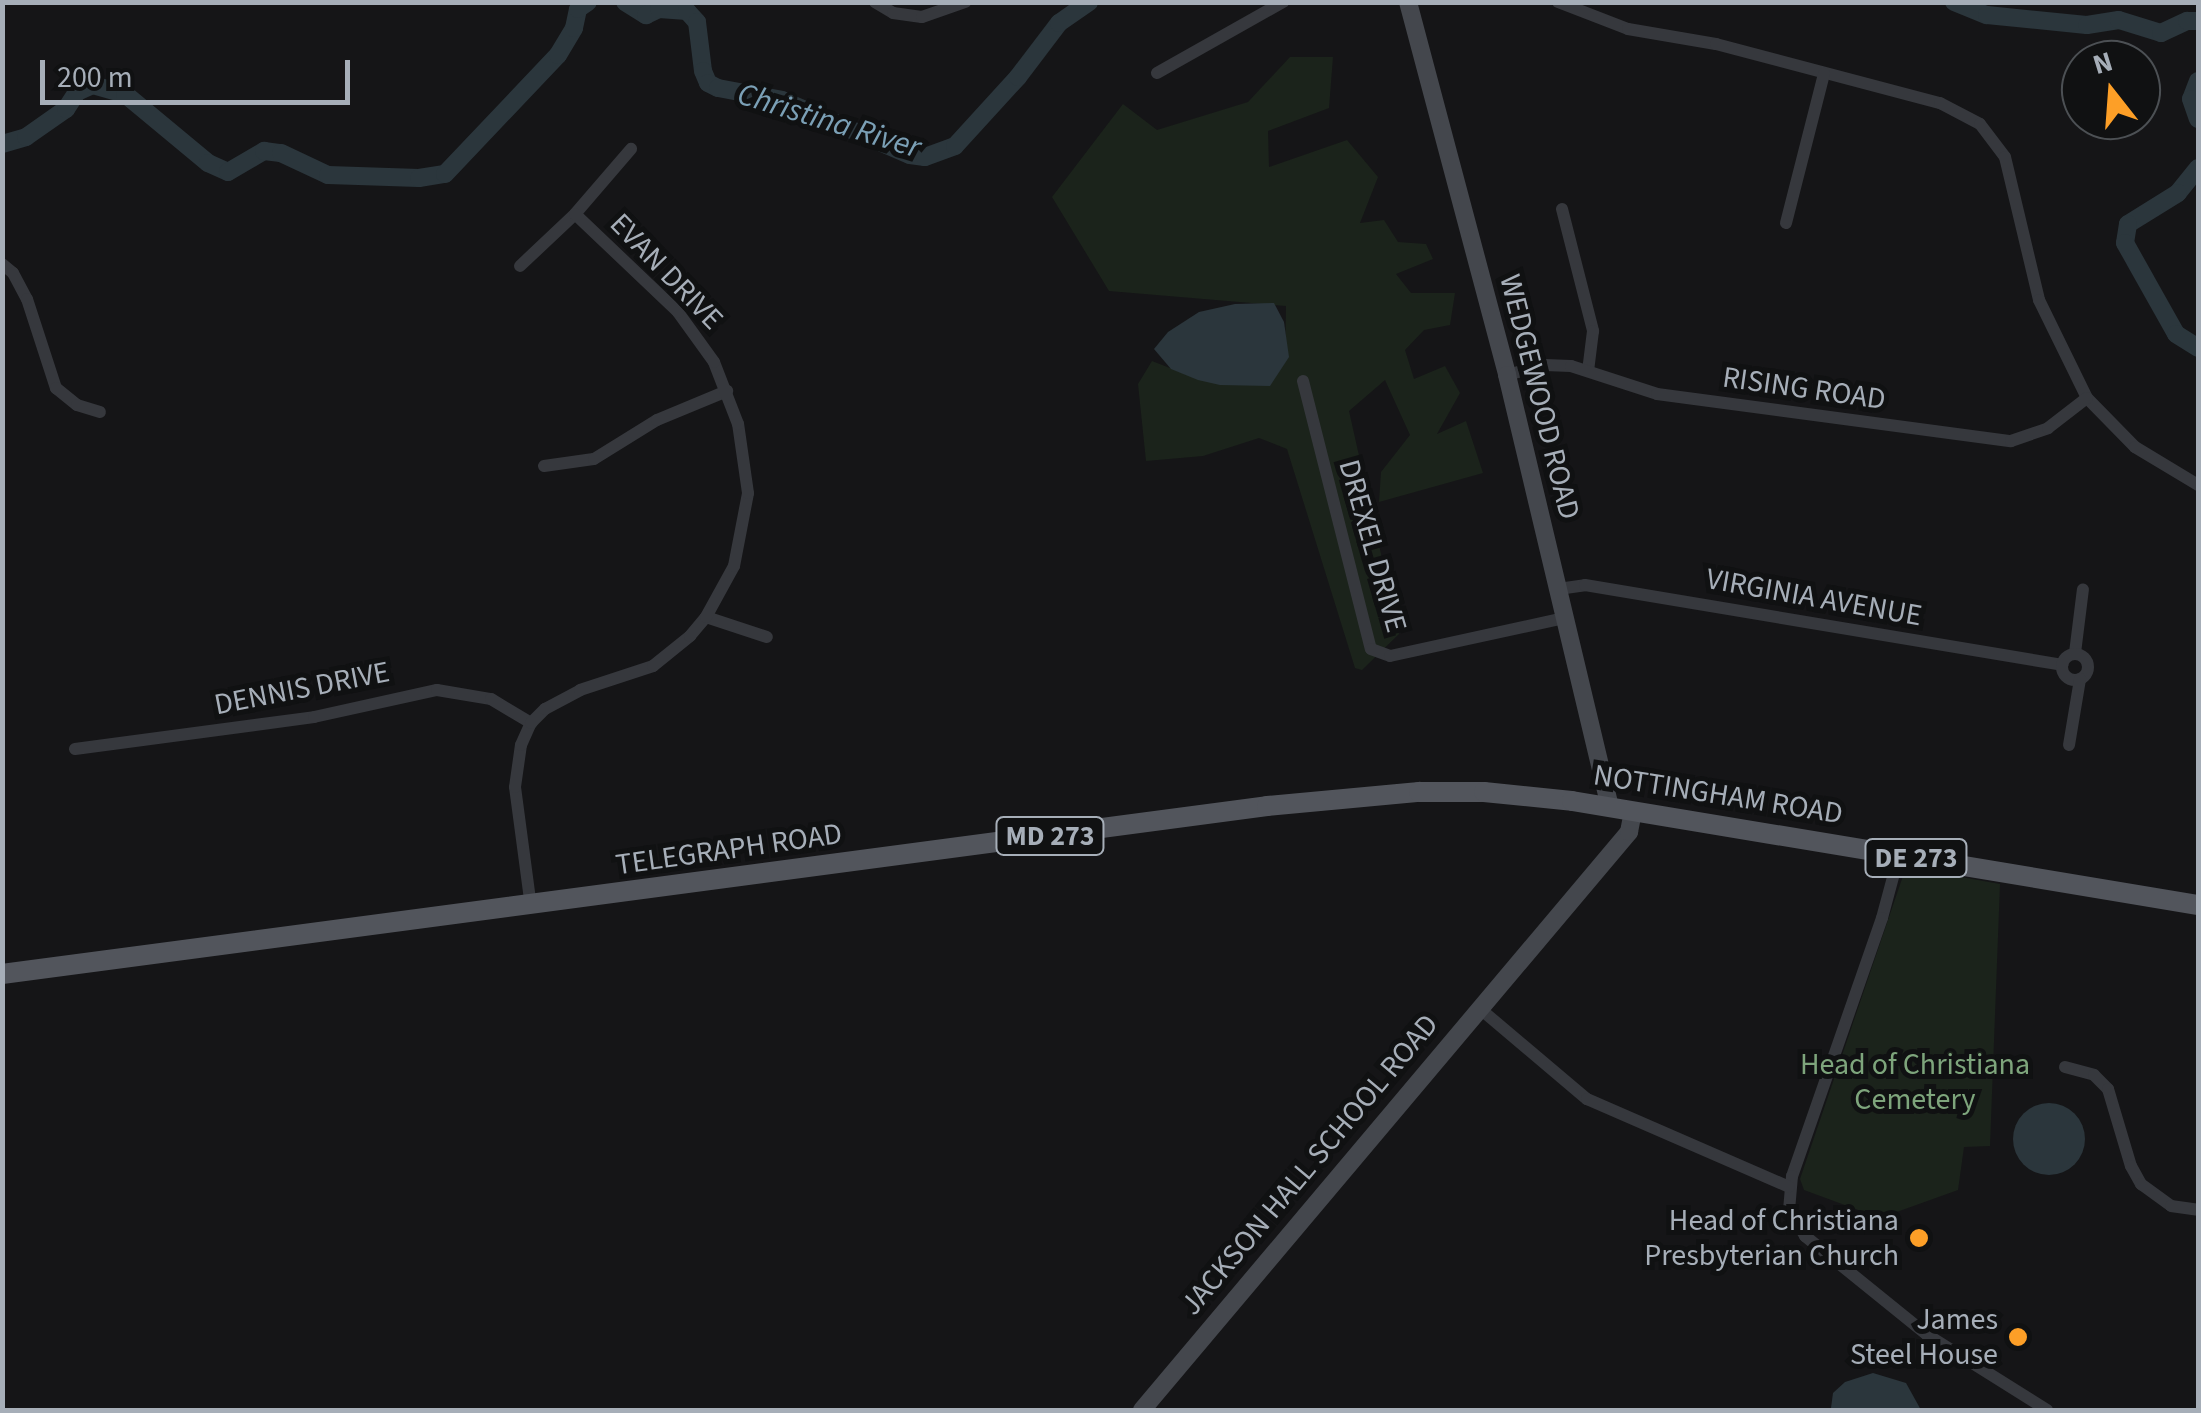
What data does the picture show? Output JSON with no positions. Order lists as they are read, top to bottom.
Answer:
{
  "streets": {
    "main road": [
      "NOTTINGHAM ROAD",
      "MD 273",
      "TELEGRAPH ROAD",
      "DE 273"
    ],
    "street": [
      "EVAN DRIVE",
      "RISING ROAD",
      "WEDGEWOOD ROAD",
      "DREXEL DRIVE",
      "VIRGINIA AVENUE",
      "DENNIS DRIVE",
      "JACKSON HALL SCHOOL ROAD"
    ]
  },
  "crossings": [
    ["EVAN DRIVE", "DENNIS DRIVE"],
    ["RISING ROAD", "WEDGEWOOD ROAD"],
    ["WEDGEWOOD ROAD", "DREXEL DRIVE"],
    ["WEDGEWOOD ROAD", "VIRGINIA AVENUE"],
    ["WEDGEWOOD ROAD", "NOTTINGHAM ROAD"],
    ["NOTTINGHAM ROAD", "TELEGRAPH ROAD"],
    ["NOTTINGHAM ROAD", "JACKSON HALL SCHOOL ROAD"]
  ],
  "water": ["Christina River"],
  "parks": ["Head of Christiana Cemetery"],
  "places": ["Head of Christiana Presbyterian Church", "James Steel House"],
  "scale_bar": "200 m",
  "north": "top"
}
